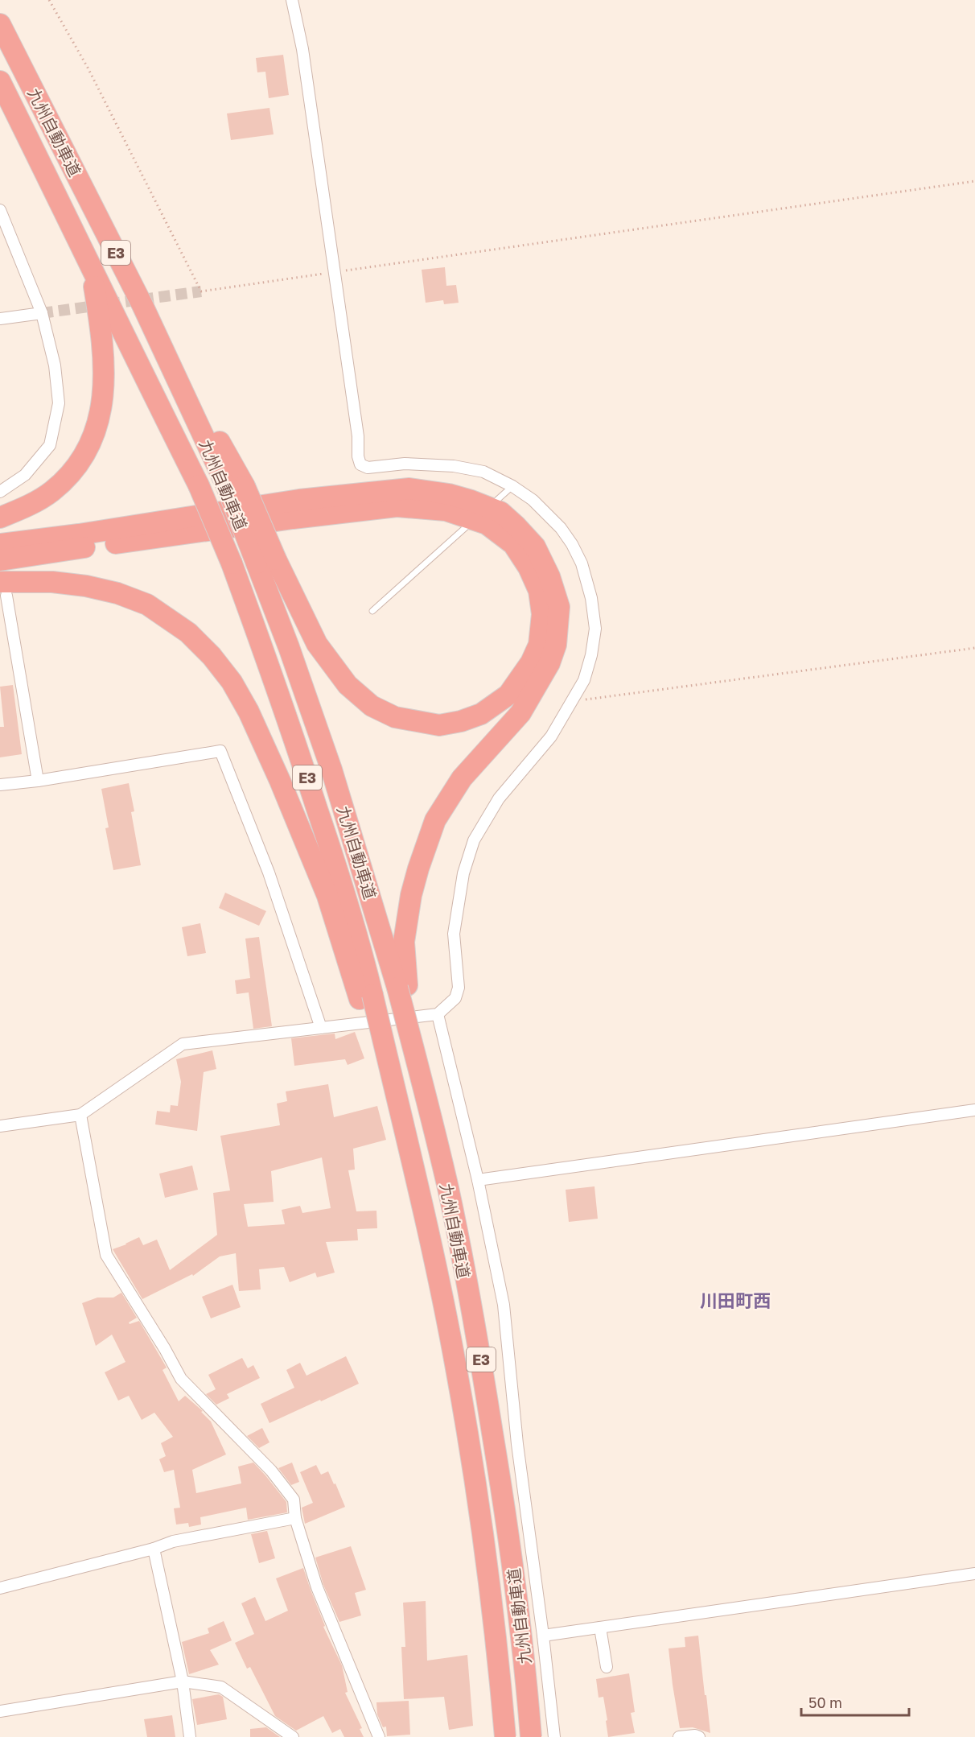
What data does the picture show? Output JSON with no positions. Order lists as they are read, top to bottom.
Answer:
{
  "streets": {
    "highway": ["九州自動車道", "E3"]
  },
  "districts": ["川田町西"],
  "scale_bar": "50 m"
}
